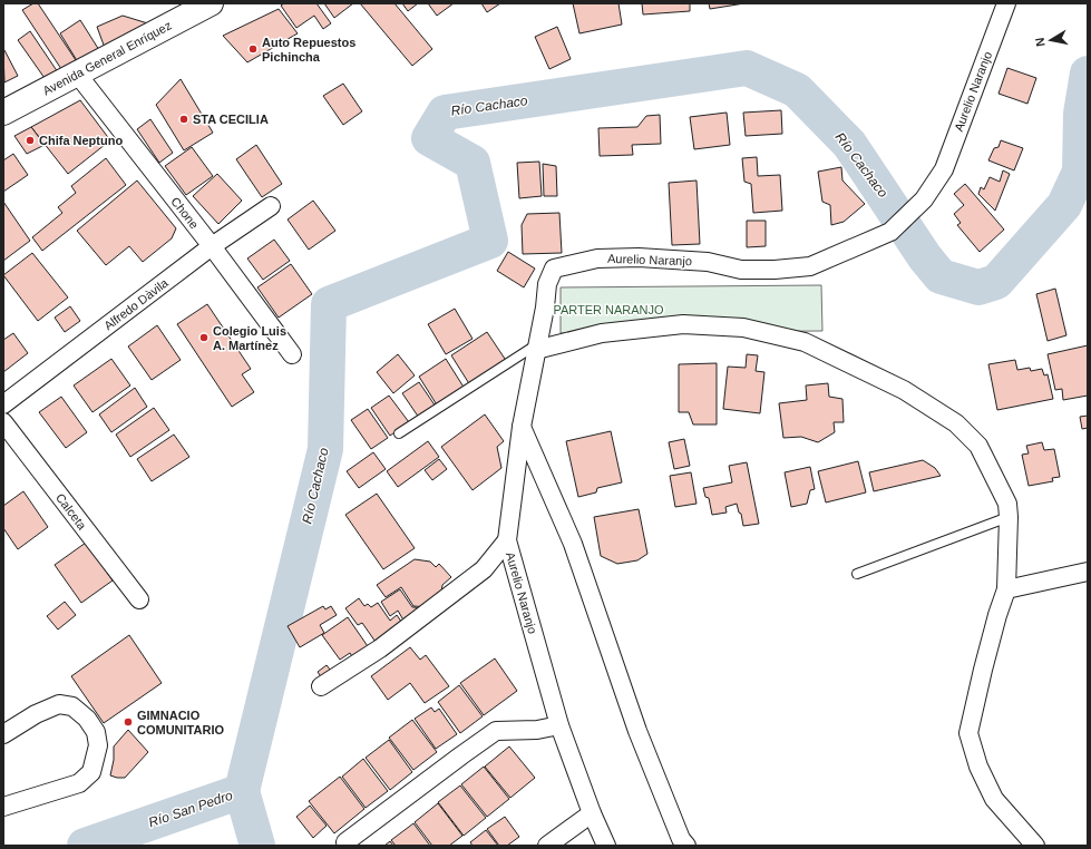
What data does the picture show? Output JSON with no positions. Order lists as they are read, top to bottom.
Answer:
{
  "streets": {
    "main road": ["Avenida General Enríquez"],
    "street": [
      "Aurelio Naranjo",
      "Chone",
      "Alfredo Dàvila",
      "Calceta"
    ]
  },
  "crossings": [
    ["Avenida General Enríquez", "Chone"],
    ["Chone", "Alfredo Dàvila"]
  ],
  "water": ["Río Cachaco", "Río San Pedro"],
  "parks": ["PARTER NARANJO"],
  "places": [
    "Auto Repuestos Pichincha",
    "STA CECILIA",
    "Chifa Neptuno",
    "Colegio Luis A. Martínez",
    "GIMNACIO COMUNITARIO"
  ],
  "north": "left"
}
